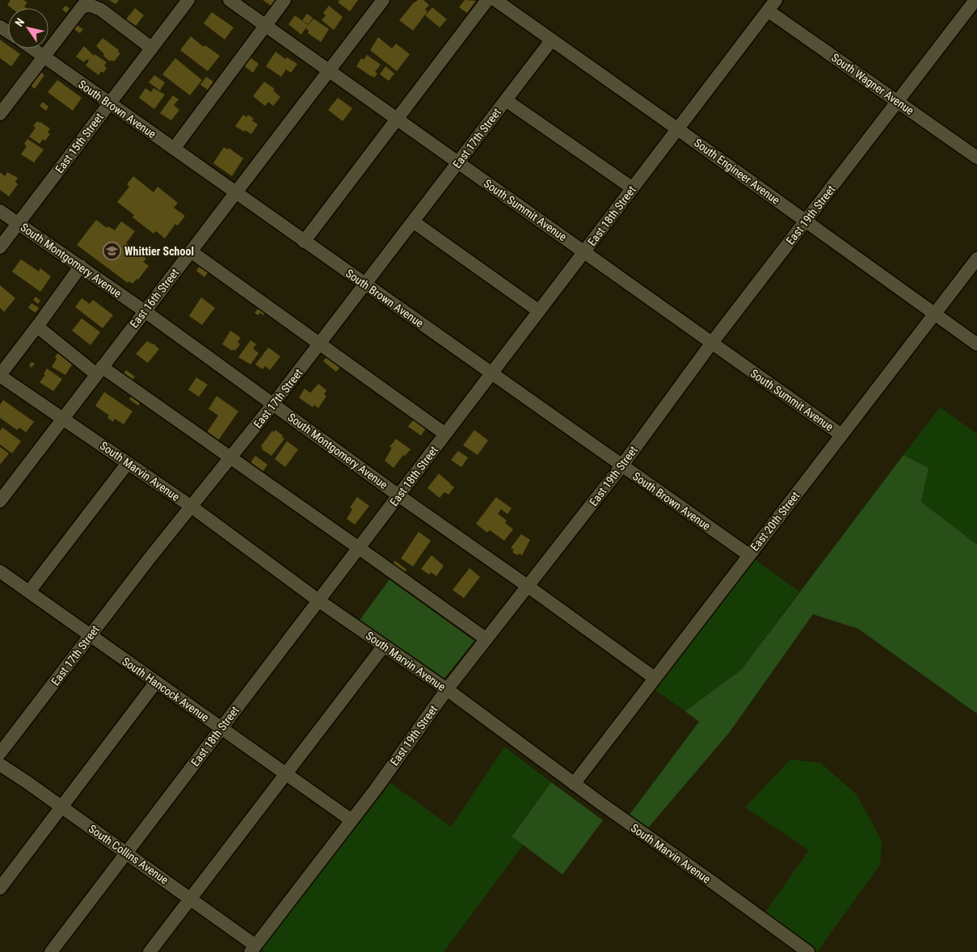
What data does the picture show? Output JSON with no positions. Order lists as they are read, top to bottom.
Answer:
{
  "streets": {
    "street": [
      "South Wagner Avenue",
      "South Brown Avenue",
      "East 17th Street",
      "East 15th Street",
      "South Engineer Avenue",
      "South Summit Avenue",
      "East 19th Street",
      "East 18th Street",
      "South Montgomery Avenue",
      "East 16th Street",
      "South Marvin Avenue",
      "East 20th Street",
      "South Hancock Avenue",
      "South Collins Avenue"
    ]
  },
  "crossings": [
    ["South Wagner Avenue", "East 19th Street"],
    ["South Wagner Avenue", "East 18th Street"],
    ["South Brown Avenue", "East 17th Street"],
    ["South Brown Avenue", "East 15th Street"],
    ["South Brown Avenue", "East 19th Street"],
    ["South Brown Avenue", "East 18th Street"],
    ["South Brown Avenue", "East 16th Street"],
    ["South Brown Avenue", "East 20th Street"],
    ["East 17th Street", "South Engineer Avenue"],
    ["East 17th Street", "South Summit Avenue"],
    ["East 17th Street", "South Montgomery Avenue"],
    ["East 17th Street", "South Marvin Avenue"],
    ["East 17th Street", "South Hancock Avenue"],
    ["East 15th Street", "South Montgomery Avenue"],
    ["South Engineer Avenue", "East 19th Street"],
    ["South Engineer Avenue", "East 18th Street"],
    ["South Engineer Avenue", "East 20th Street"],
    ["South Summit Avenue", "East 19th Street"],
    ["South Summit Avenue", "East 18th Street"],
    ["South Summit Avenue", "East 16th Street"],
    ["South Summit Avenue", "East 20th Street"],
    ["East 19th Street", "South Montgomery Avenue"],
    ["East 19th Street", "South Marvin Avenue"],
    ["East 19th Street", "South Hancock Avenue"],
    ["East 19th Street", "South Collins Avenue"],
    ["East 18th Street", "South Montgomery Avenue"],
    ["East 18th Street", "South Marvin Avenue"],
    ["East 18th Street", "South Hancock Avenue"],
    ["East 18th Street", "South Collins Avenue"],
    ["South Montgomery Avenue", "East 16th Street"],
    ["South Montgomery Avenue", "East 20th Street"],
    ["East 16th Street", "South Marvin Avenue"],
    ["South Marvin Avenue", "East 20th Street"]
  ],
  "places": {
    "school or university": ["Whittier School"]
  },
  "north": "top left"
}
